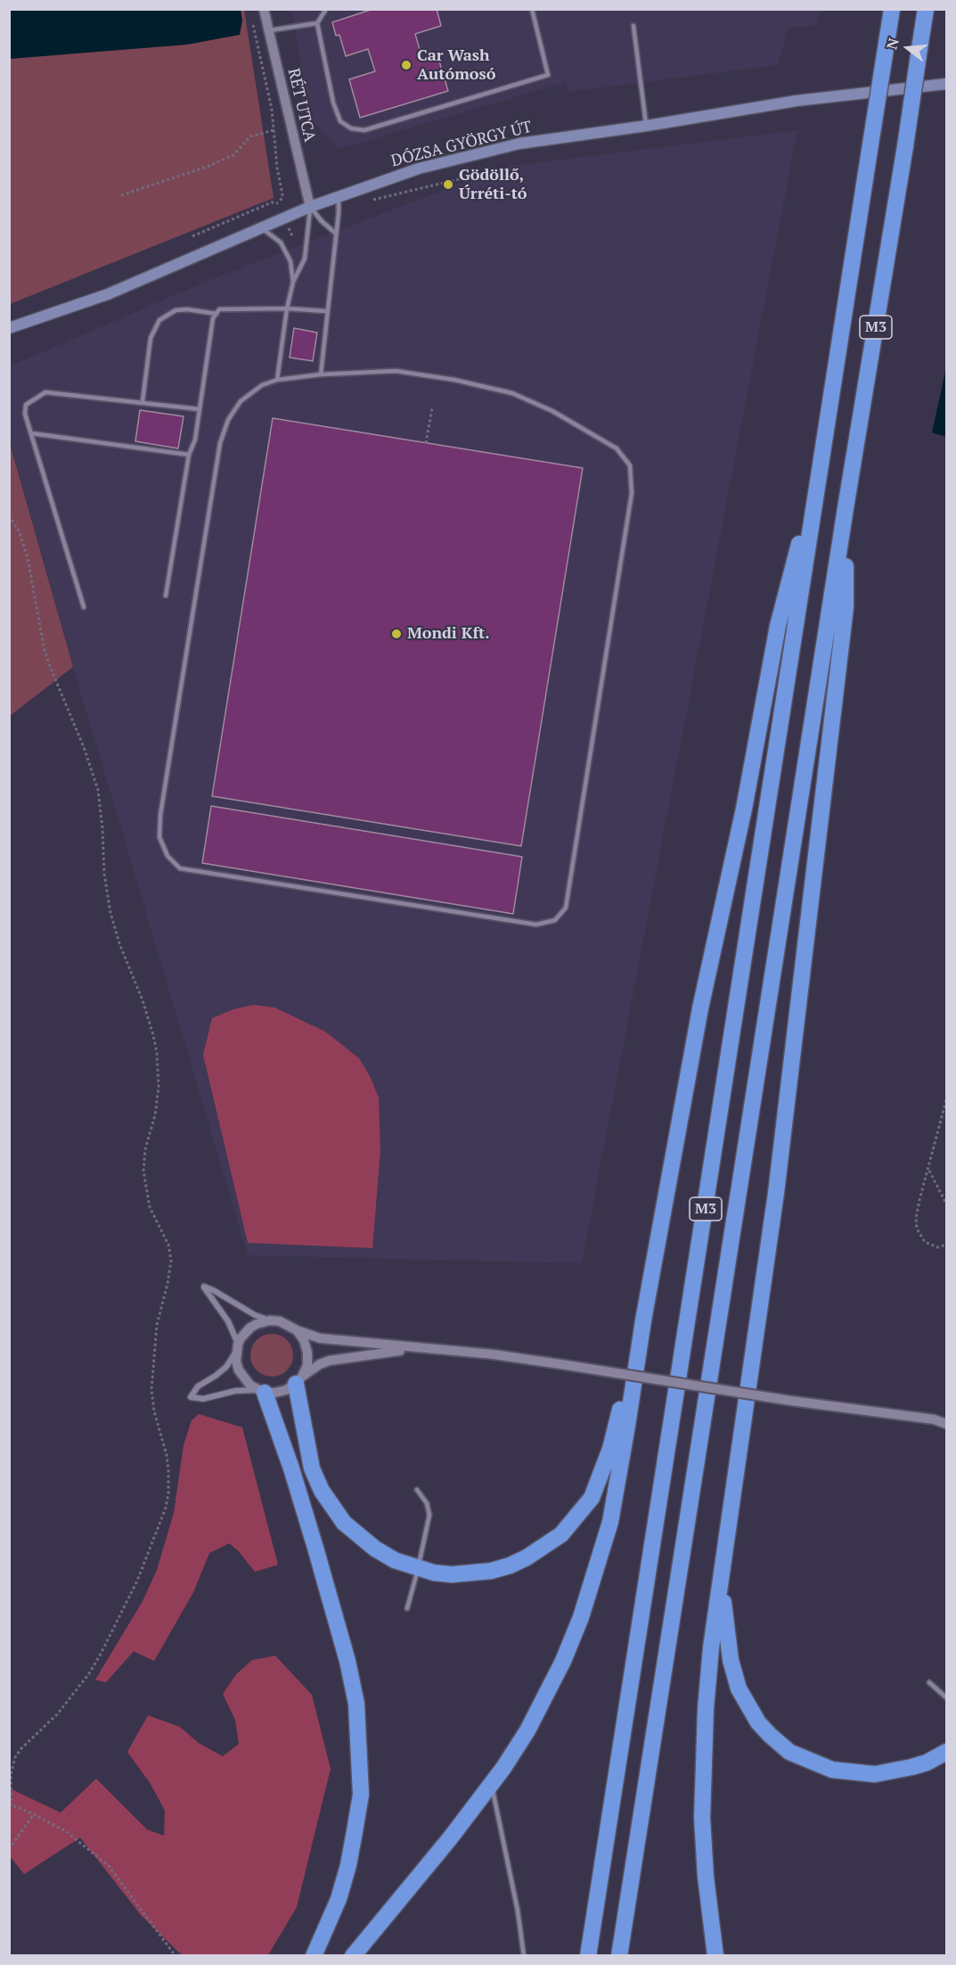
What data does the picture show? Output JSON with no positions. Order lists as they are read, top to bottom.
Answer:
{
  "streets": {
    "highway": ["M3"],
    "main road": ["DÓZSA GYÖRGY ÚT"],
    "street": ["RÉT UTCA"]
  },
  "crossings": [
    ["RÉT UTCA", "DÓZSA GYÖRGY ÚT"]
  ],
  "places": ["Car Wash Autómosó", "Gödöllő, Úrréti-tó", "Mondi Kft."],
  "north": "left"
}
